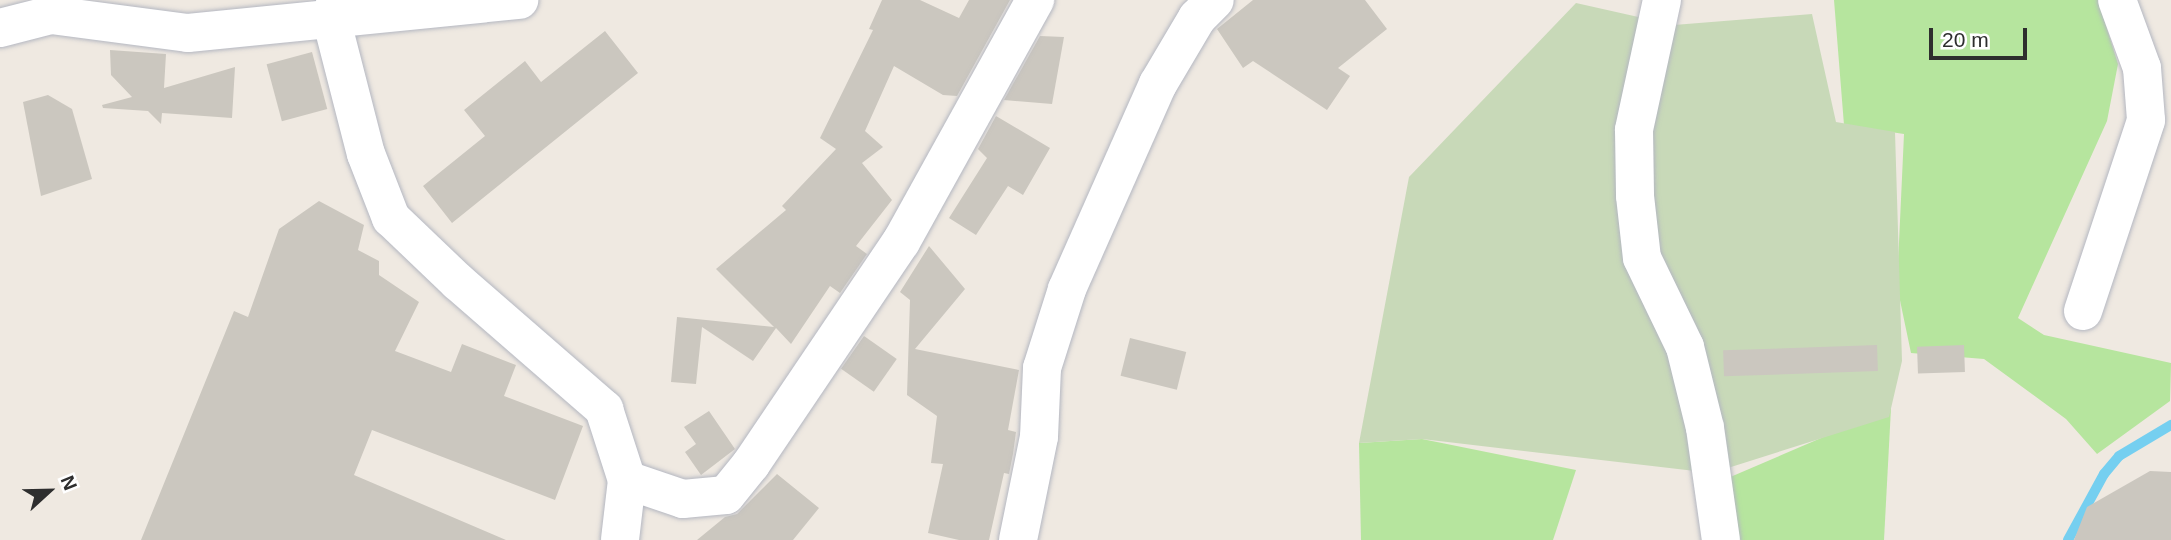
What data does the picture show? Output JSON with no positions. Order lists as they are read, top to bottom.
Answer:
{
  "scale_bar": "20 m",
  "north": "right"
}
